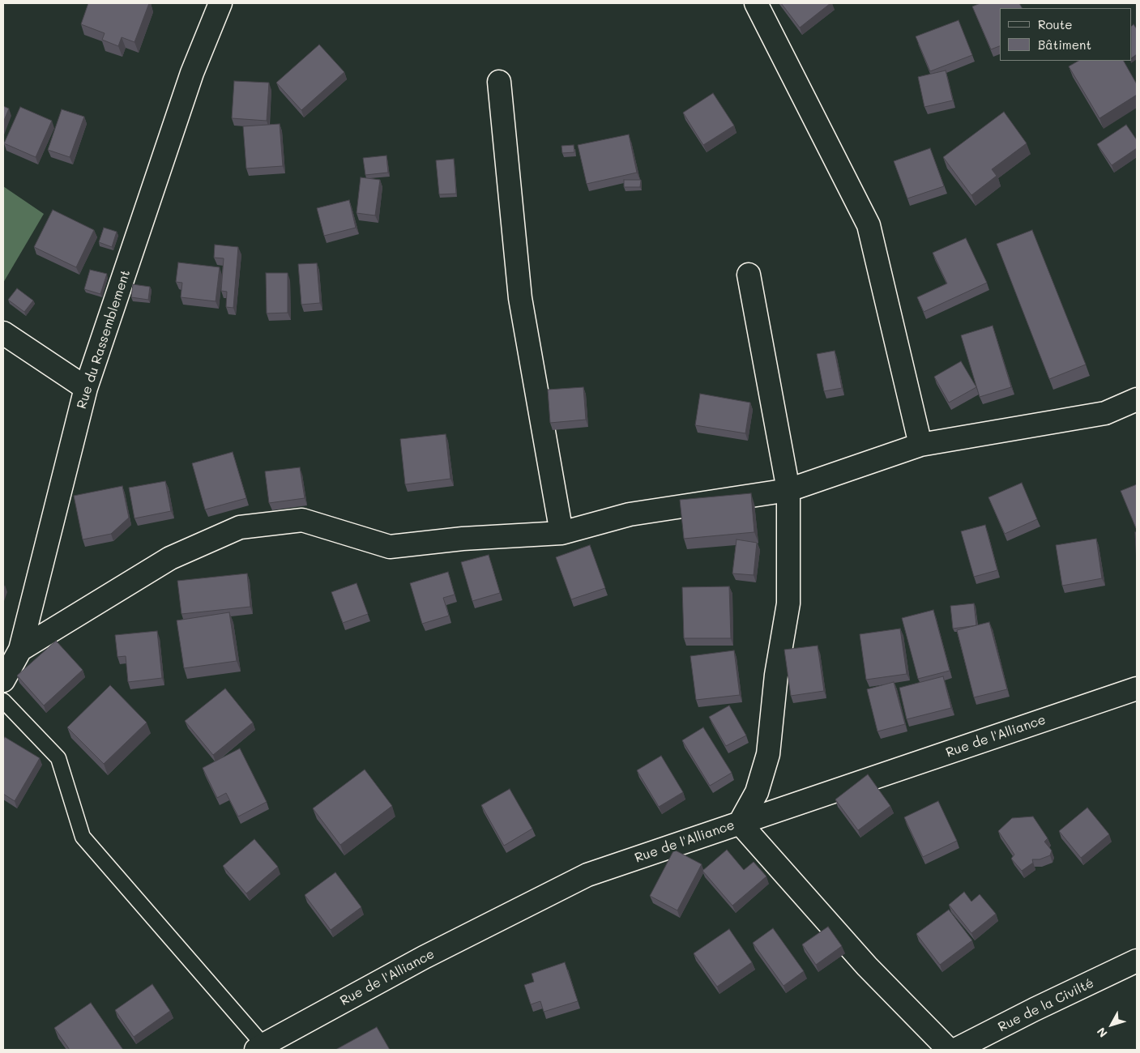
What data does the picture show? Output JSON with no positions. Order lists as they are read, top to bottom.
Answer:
{
  "streets": {
    "street": ["Rue du Rassemblement", "Rue de l'Alliance", "Rue de la Civilté"]
  },
  "legend": ["Route", "Bâtiment"],
  "north": "bottom left"
}
